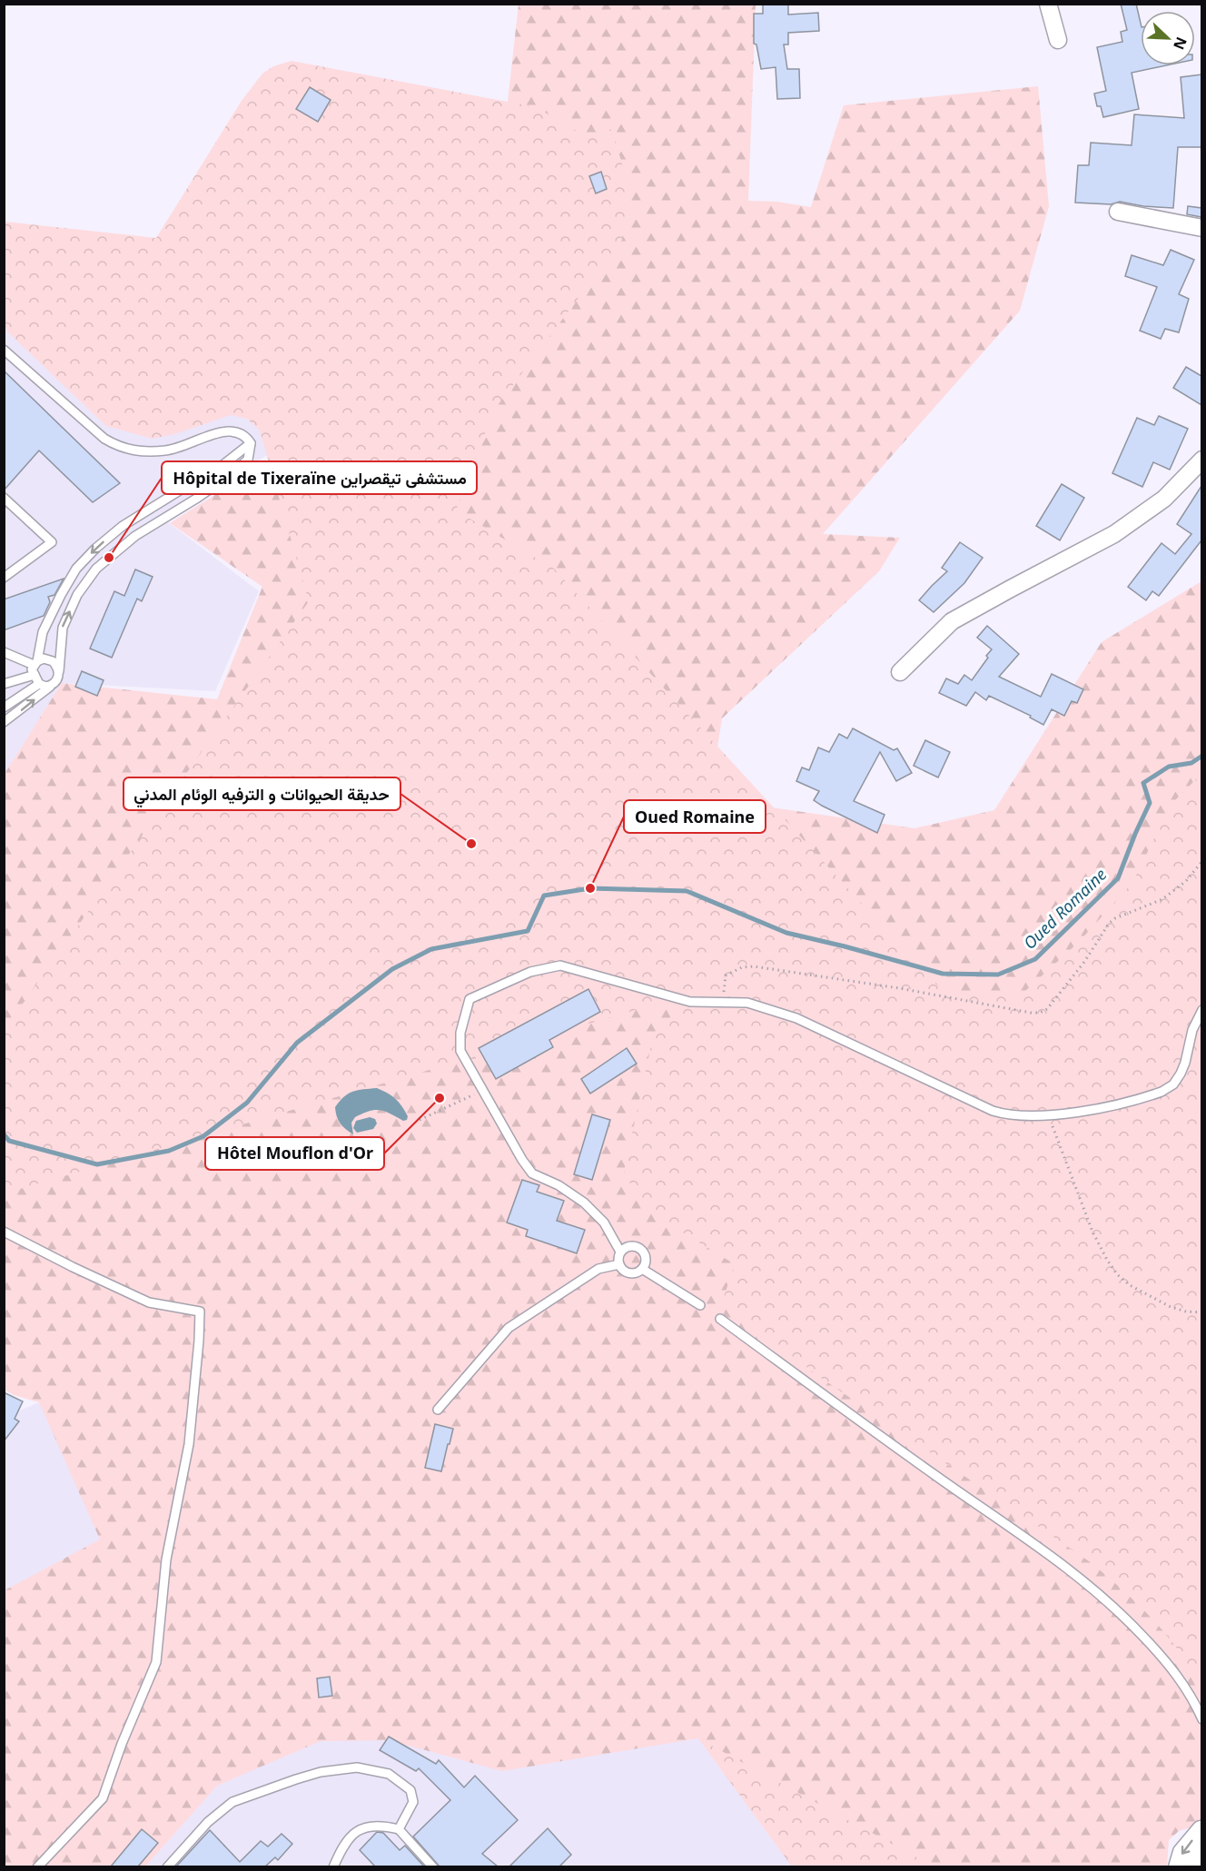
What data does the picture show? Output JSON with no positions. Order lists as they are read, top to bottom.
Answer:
{
  "water": ["Oued Romaine"],
  "places": [
    "Hôpital de Tixeraïne مستشفى تيقصراين",
    "حديقة الحيوانات و الترفيه الوئام المدني",
    "Oued Romaine",
    "Hôtel Mouflon d'Or"
  ],
  "north": "bottom right"
}
